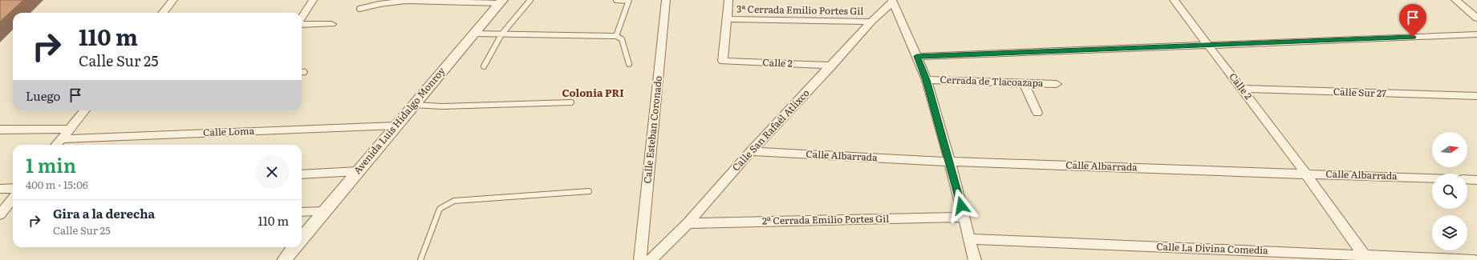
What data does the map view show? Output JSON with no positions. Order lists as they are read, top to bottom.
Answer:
{
  "streets": {
    "street": [
      "3ª Cerrada Emilio Portes Gil",
      "Calle 2",
      "Cerrada de Tlacoazapa",
      "Calle Sur 27",
      "Avenida Luis Hidalgo Monroy",
      "Calle Esteban Coronado",
      "Calle San Rafaél Atlixco",
      "Calle Loma",
      "Calle Albarrada",
      "2ª Cerrada Emilio Portes Gil",
      "Calle La Divina Comedia"
    ]
  },
  "crossings": [
    ["3ª Cerrada Emilio Portes Gil", "Calle 2"],
    ["3ª Cerrada Emilio Portes Gil", "Calle San Rafaél Atlixco"],
    ["Calle 2", "Calle Sur 27"],
    ["Calle 2", "Calle San Rafaél Atlixco"],
    ["Calle 2", "Calle Albarrada"],
    ["Calle 2", "Calle La Divina Comedia"],
    ["Avenida Luis Hidalgo Monroy", "Calle Loma"],
    ["Calle San Rafaél Atlixco", "Calle Albarrada"],
    ["Calle San Rafaél Atlixco", "2ª Cerrada Emilio Portes Gil"]
  ],
  "districts": ["Colonia PRI"],
  "north": "right",
  "page": {
    "turn": ["110 m", "Calle Sur 25"],
    "then": "Luego",
    "heading": ["1 min", "400 m · 15:06"],
    "list": [
      {
        "name": "Gira a la derecha",
        "note": "Calle Sur 25",
        "value": "110 m"
      }
    ]
  }
}
